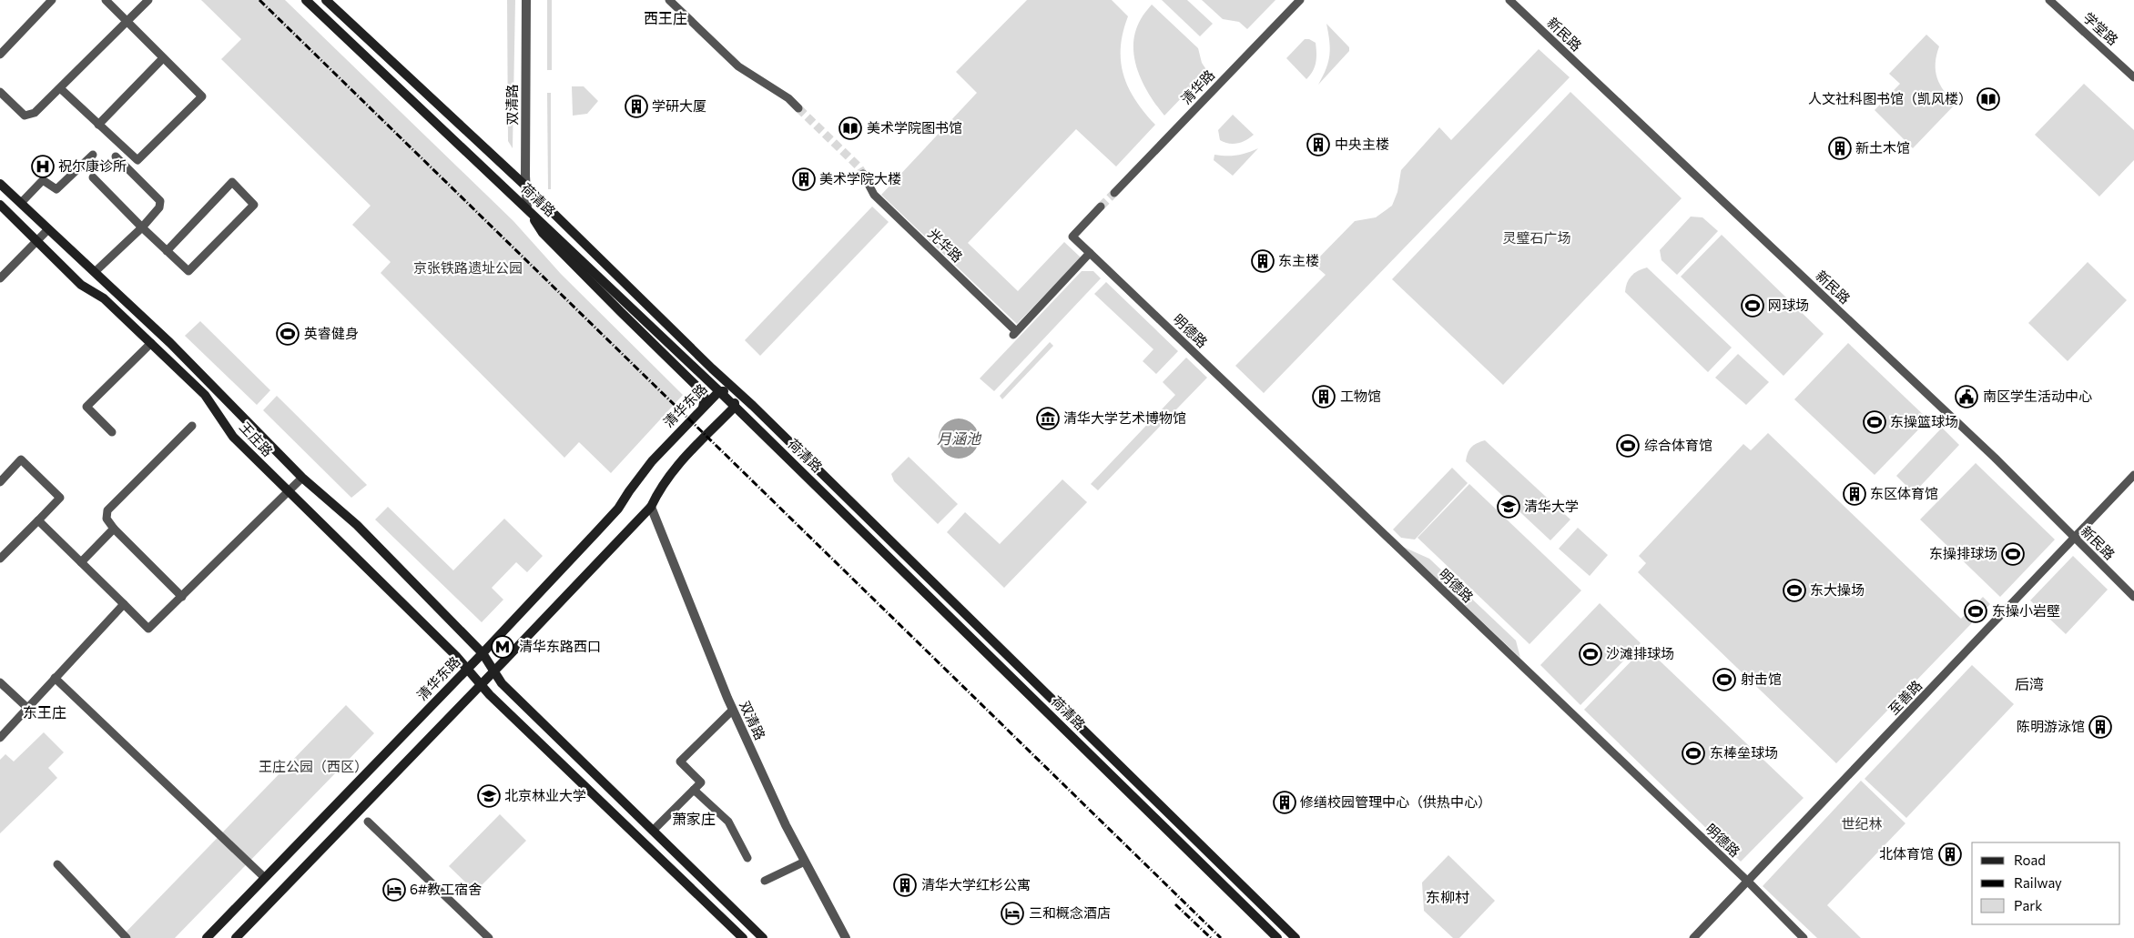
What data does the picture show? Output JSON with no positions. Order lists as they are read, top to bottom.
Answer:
{
  "streets": {
    "main road": ["荷清路", "清华东路", "王庄路"],
    "street": [
      "学堂路",
      "新民路",
      "清华路",
      "双清路",
      "光华路",
      "明德路",
      "至善路"
    ]
  },
  "crossings": [
    ["新民路", "至善路"],
    ["双清路", "荷清路"],
    ["荷清路", "清华东路"],
    ["光华路", "明德路"],
    ["明德路", "至善路"],
    ["清华东路", "王庄路"]
  ],
  "districts": [
    "西王庄",
    "后湾",
    "东王庄",
    "萧家庄",
    "东柳村"
  ],
  "water": ["月涵池"],
  "parks": [
    "灵璧石广场",
    "京张铁路遗址公园",
    "王庄公园（西区）",
    "世纪林"
  ],
  "places": {
    "library": ["人文社科图书馆（凯风楼）", "美术学院图书馆"],
    "building": [
      "学研大厦",
      "中央主楼",
      "新土木馆",
      "美术学院大楼",
      "东主楼",
      "工物馆",
      "东区体育馆",
      "陈明游泳馆",
      "修缮校园管理中心（供热中心）",
      "北体育馆",
      "清华大学红杉公寓"
    ],
    "hospital": ["祝尔康诊所"],
    "sports": [
      "网球场",
      "英睿健身",
      "东操篮球场",
      "综合体育馆",
      "东操排球场",
      "东大操场",
      "东操小岩壁",
      "沙滩排球场",
      "射击馆",
      "东棒垒球场"
    ],
    "public building": ["南区学生活动中心"],
    "museum": ["清华大学艺术博物馆"],
    "school or university": ["清华大学", "北京林业大学"],
    "metro station": ["清华东路西口"],
    "hotel": ["6#教工宿舍", "三和概念酒店"]
  },
  "legend": ["Road", "Railway", "Park"]
}
